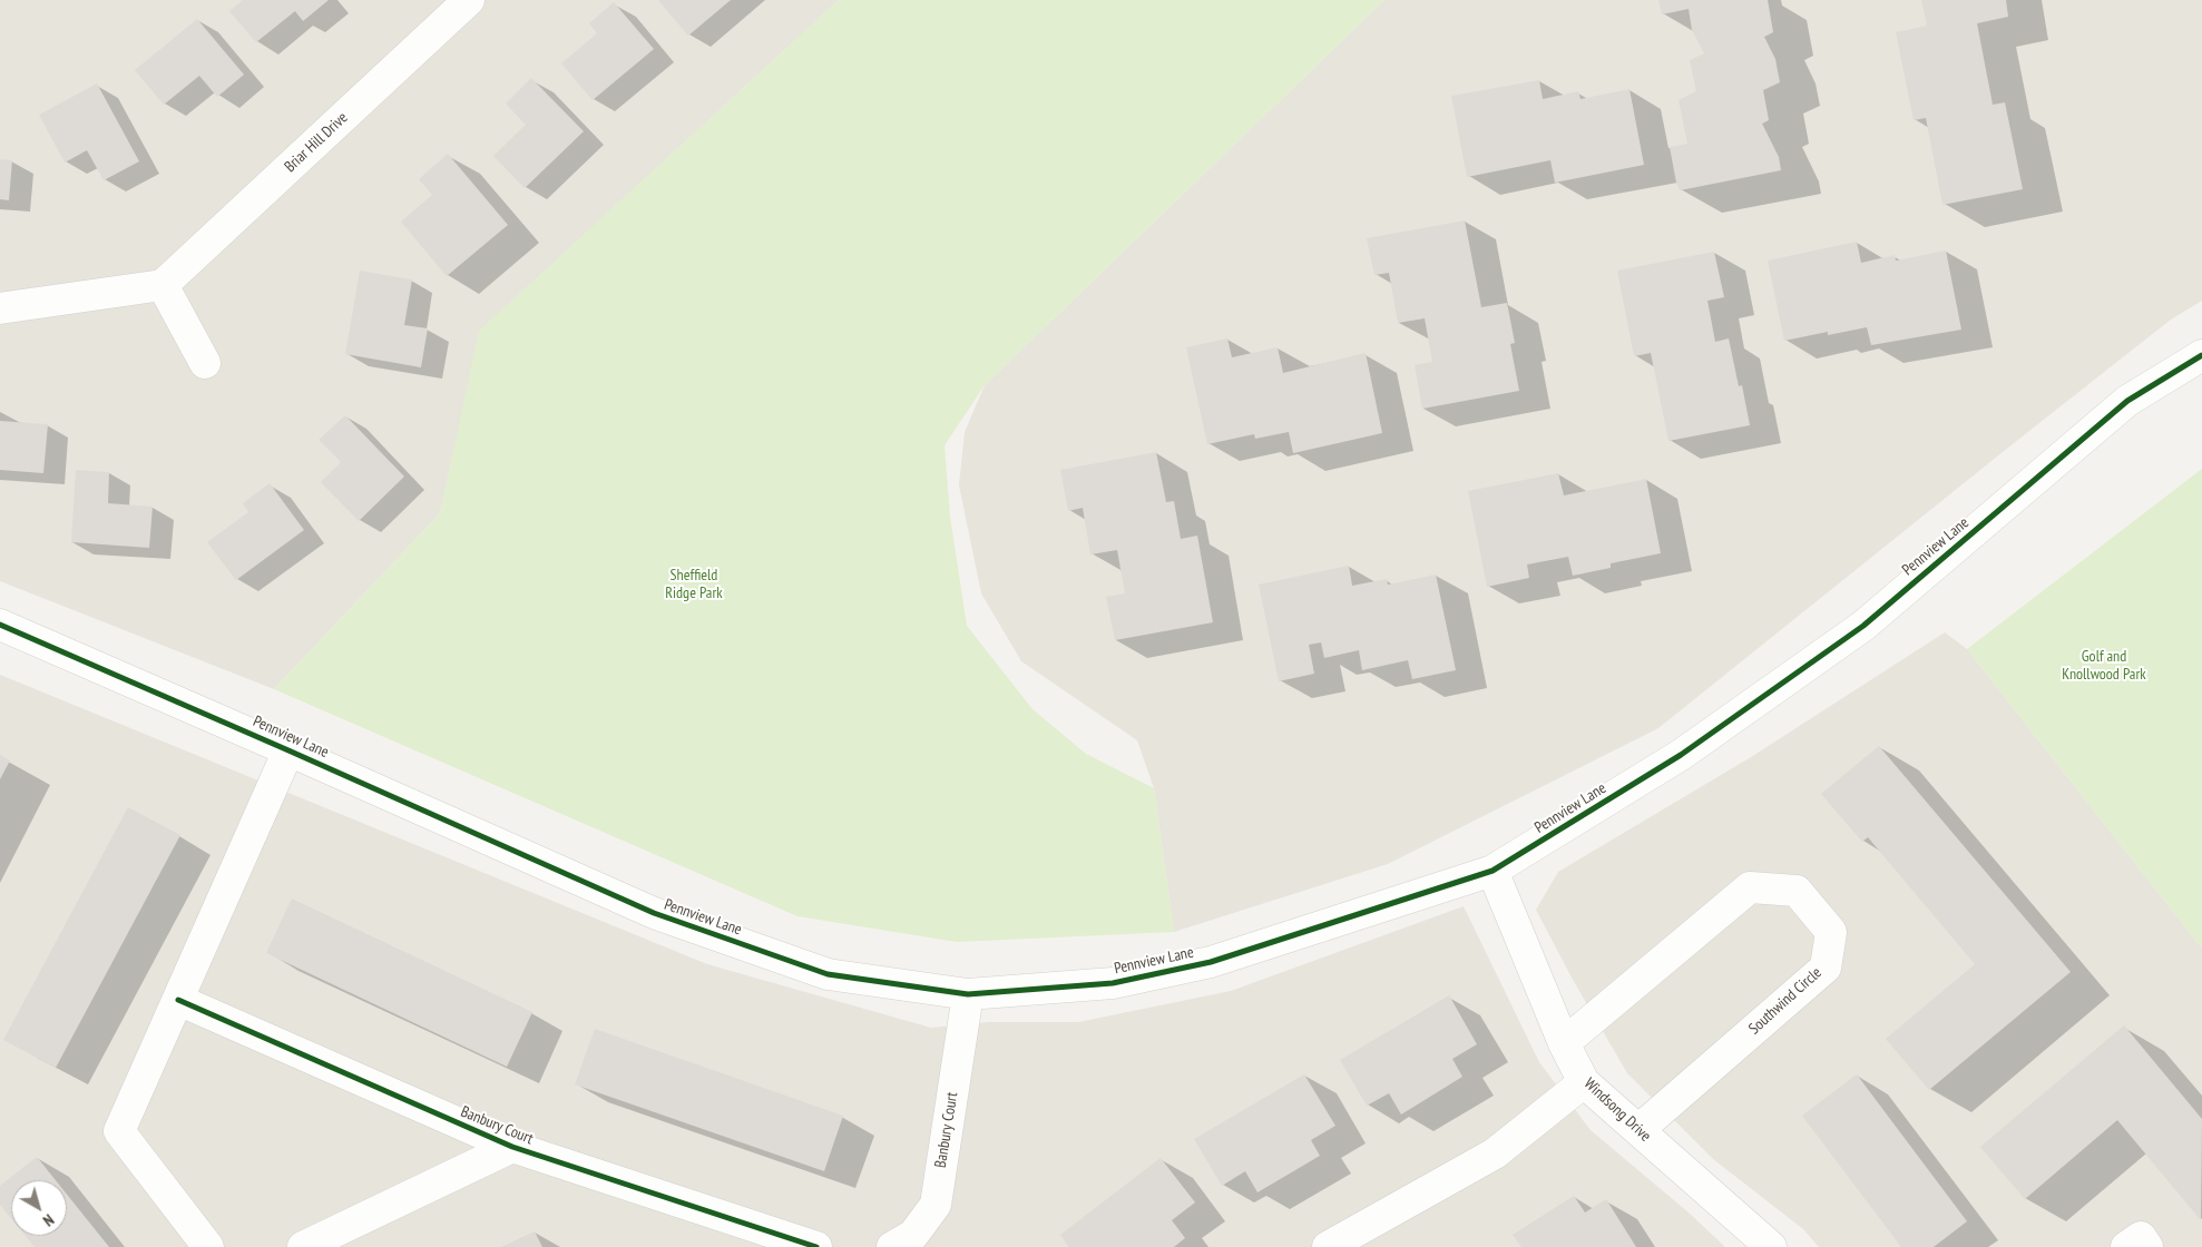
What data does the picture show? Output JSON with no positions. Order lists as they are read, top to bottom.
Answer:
{
  "streets": {
    "street": [
      "Briar Hill Drive",
      "Pennview Lane",
      "Southwind Circle",
      "Windsong Drive",
      "Banbury Court"
    ]
  },
  "crossings": [
    ["Pennview Lane", "Windsong Drive"],
    ["Pennview Lane", "Banbury Court"],
    ["Southwind Circle", "Windsong Drive"]
  ],
  "parks": ["Sheffield Ridge Park", "Golf and Knollwood Park"],
  "north": "bottom right"
}
